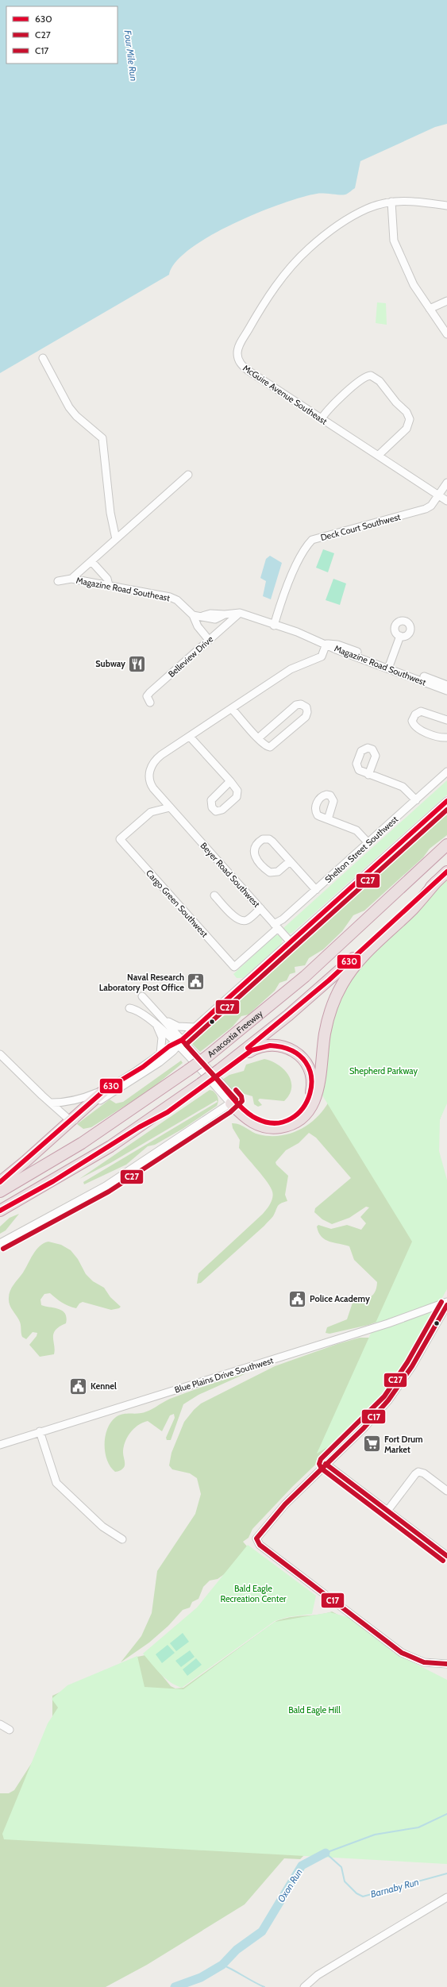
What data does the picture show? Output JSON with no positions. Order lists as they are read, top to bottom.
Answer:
{
  "streets": {
    "highway": ["Anacostia Freeway"],
    "street": [
      "McGuire Avenue Southeast",
      "Deck Court Southwest",
      "Magazine Road Southeast",
      "Belleview Drive",
      "Magazine Road Southwest",
      "Shelton Street Southwest",
      "Beyer Road Southwest",
      "Cargo Green Southwest",
      "Blue Plains Drive Southwest"
    ]
  },
  "crossings": [
    ["McGuire Avenue Southeast", "Deck Court Southwest"],
    ["Magazine Road Southeast", "Belleview Drive"],
    ["Magazine Road Southwest", "Beyer Road Southwest"],
    ["Shelton Street Southwest", "Beyer Road Southwest"],
    ["Shelton Street Southwest", "Cargo Green Southwest"],
    ["Beyer Road Southwest", "Cargo Green Southwest"]
  ],
  "water": ["Four Mile Run", "Oxon Run", "Barnaby Run"],
  "parks": ["Shepherd Parkway", "Bald Eagle Recreation Center", "Bald Eagle Hill"],
  "places": {
    "restaurant": ["Subway"],
    "public building": ["Naval Research Laboratory Post Office", "Police Academy", "Kennel"],
    "supermarket": ["Fort Drum Market"]
  },
  "lines": ["transit line 630", "transit line C27", "transit line C17"],
  "legend": ["630", "C27", "C17"]
}
